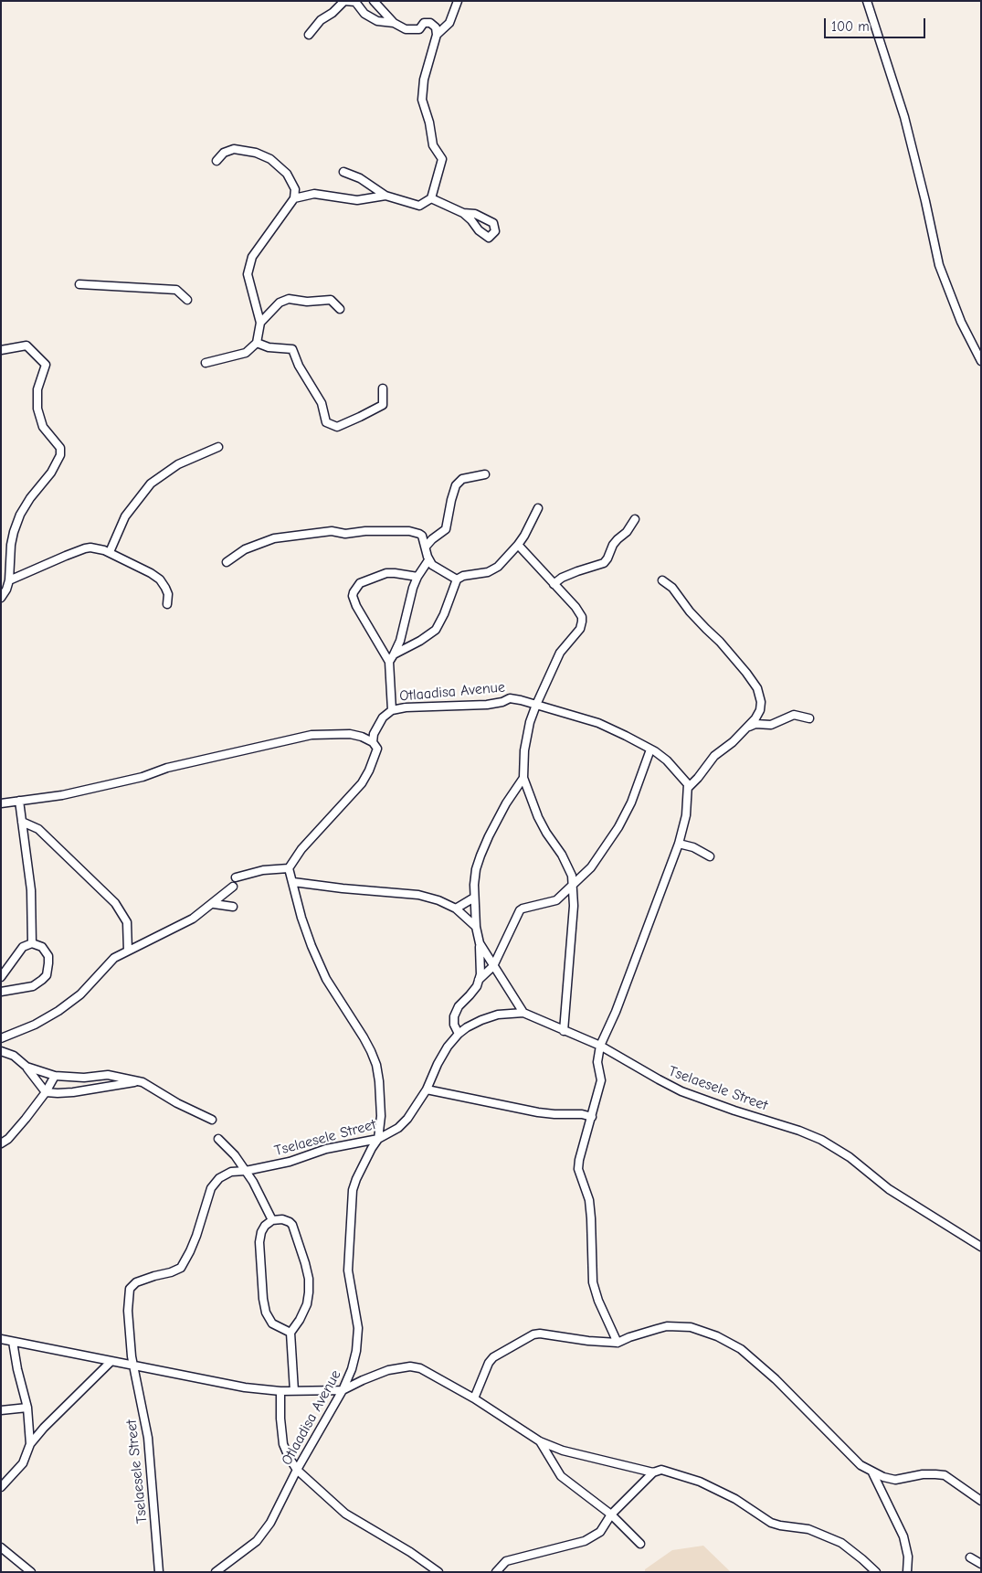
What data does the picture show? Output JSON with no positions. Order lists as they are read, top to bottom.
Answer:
{
  "streets": {
    "street": ["Otlaadisa Avenue", "Tselaesele Street"]
  },
  "crossings": [
    ["Otlaadisa Avenue", "Tselaesele Street"]
  ],
  "scale_bar": "100 m"
}
